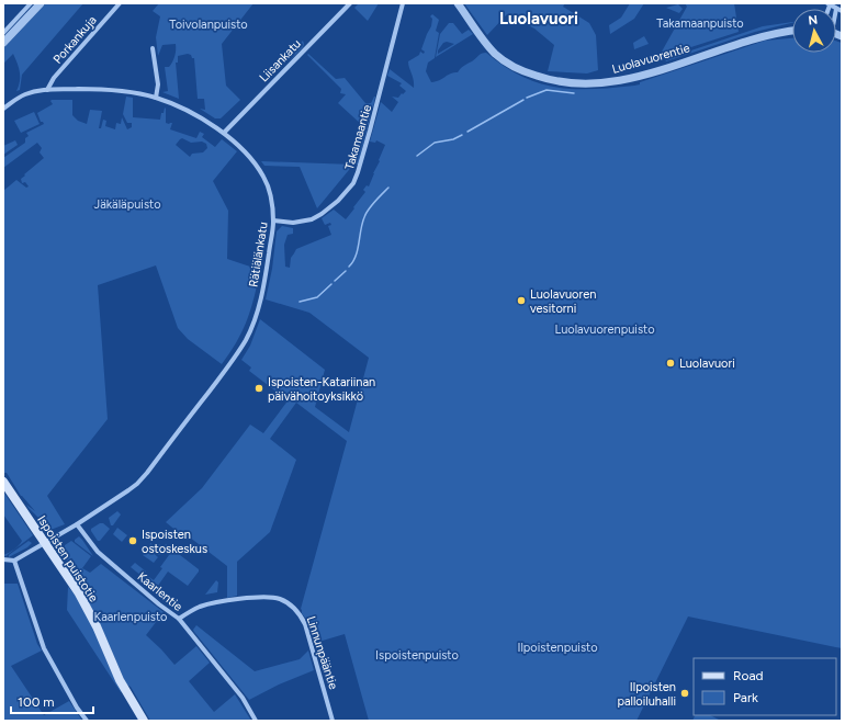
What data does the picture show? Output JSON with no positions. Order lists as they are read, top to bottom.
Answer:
{
  "streets": {
    "main road": ["Ispoisten puistotie"],
    "street": [
      "Porkankuja",
      "Luolavuorentie",
      "Liisankatu",
      "Takamaantie",
      "Rätiälänkatu",
      "Kaarlentie",
      "Linnunpääntie"
    ]
  },
  "crossings": [
    ["Porkankuja", "Rätiälänkatu"],
    ["Liisankatu", "Rätiälänkatu"],
    ["Takamaantie", "Rätiälänkatu"],
    ["Rätiälänkatu", "Ispoisten puistotie"],
    ["Rätiälänkatu", "Kaarlentie"],
    ["Kaarlentie", "Linnunpääntie"]
  ],
  "districts": ["Luolavuori"],
  "parks": [
    "Takamaanpuisto",
    "Toivolanpuisto",
    "Jäkäläpuisto",
    "Luolavuorenpuisto",
    "Kaarlenpuisto",
    "Ilpoistenpuisto",
    "Ispoistenpuisto"
  ],
  "places": [
    "Luolavuoren vesitorni",
    "Luolavuori",
    "Ispoisten-Katariinan päivähoitoyksikkö",
    "Ispoisten ostoskeskus",
    "Ilpoisten palloiluhalli"
  ],
  "legend": ["Road", "Park"],
  "scale_bar": "100 m",
  "north": "top"
}
